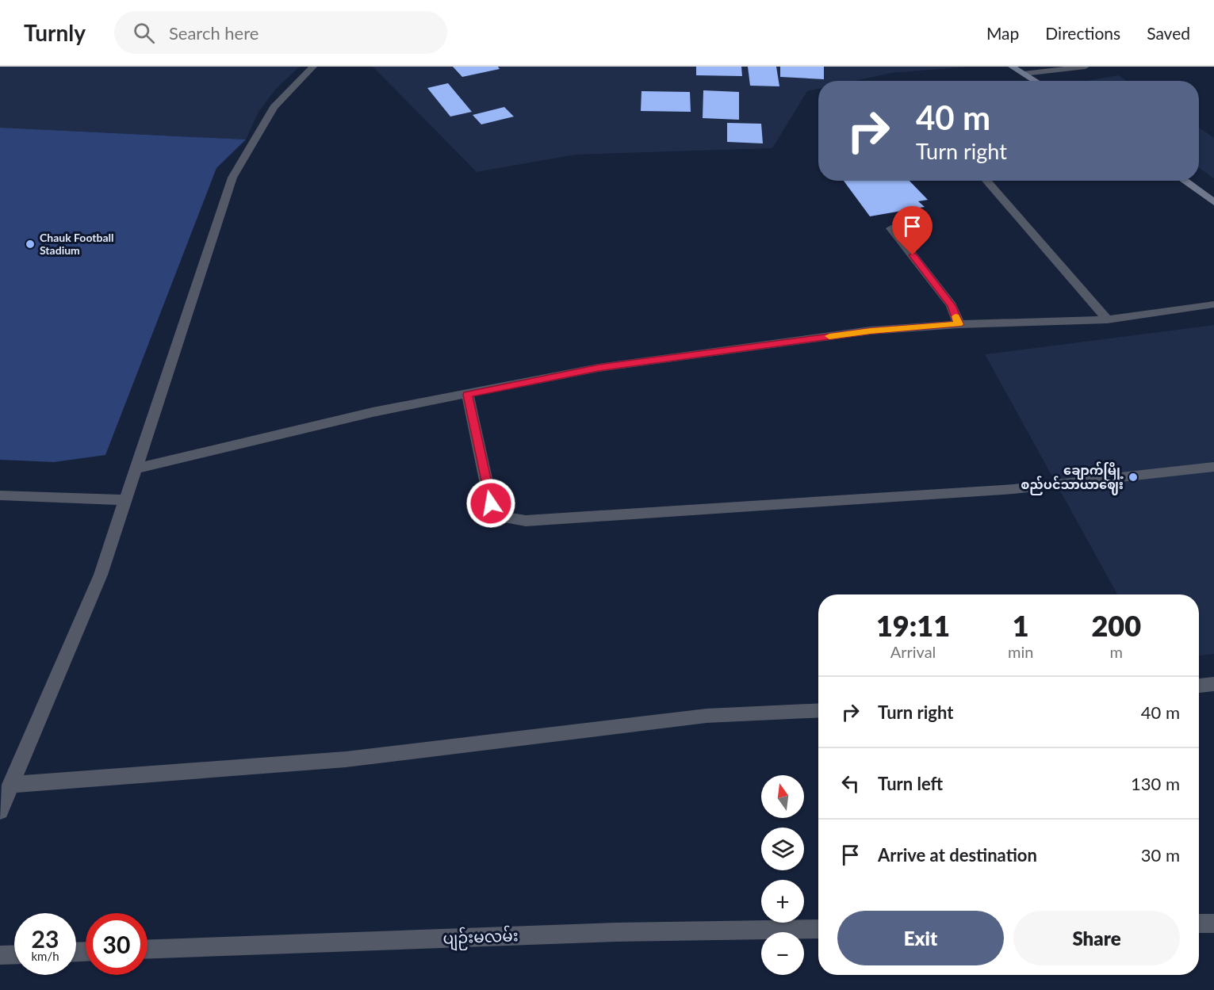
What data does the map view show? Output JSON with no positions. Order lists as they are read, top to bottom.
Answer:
{
  "streets": {
    "street": ["ပျဉ်းမလမ်း"]
  },
  "places": ["Chauk Football Stadium", "ချောက်မြို့ စည်ပင်သာယာဈေး"],
  "north": "top",
  "page": {
    "header": "Turnly",
    "search": "Search here",
    "nav": ["Map", "Directions", "Saved"],
    "turn": ["40 m", "Turn right"],
    "eta": [
      "19:11",
      "Arrival",
      "1",
      "min",
      "200",
      "m"
    ],
    "list": [
      {
        "name": "Turn right",
        "value": "40 m"
      },
      {
        "name": "Turn left",
        "value": "130 m"
      },
      {
        "name": "Arrive at destination",
        "value": "30 m"
      }
    ],
    "map_buttons": ["+", "−"],
    "buttons": ["Exit", "Share"],
    "speed": "23 km/h",
    "limit": "30"
  }
}
